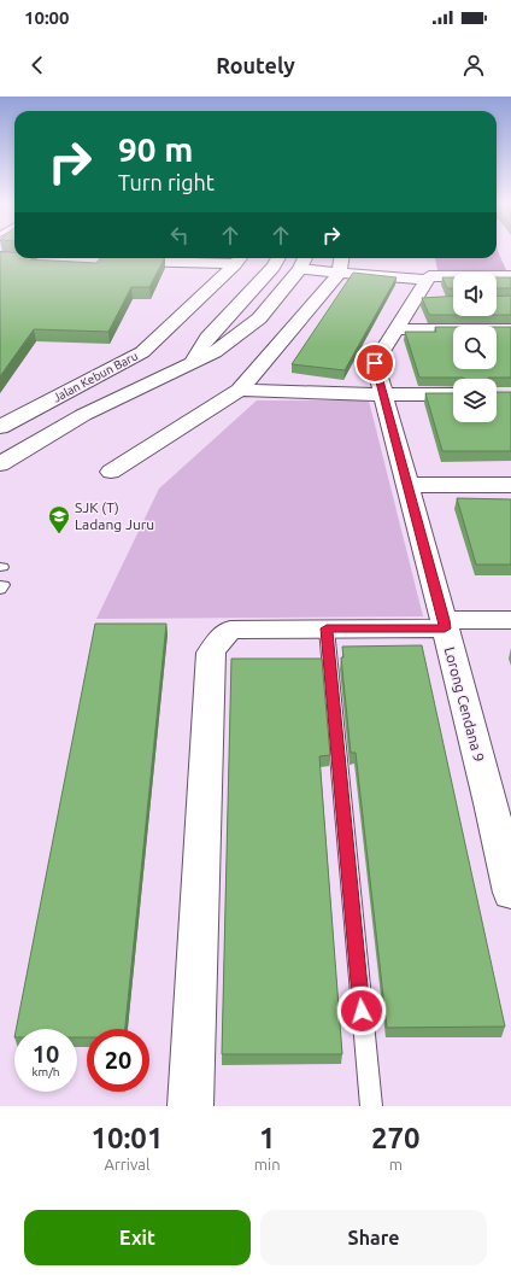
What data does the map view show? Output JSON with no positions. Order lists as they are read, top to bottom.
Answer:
{
  "streets": {
    "street": ["Jalan Kebun Baru", "Lorong Cendana 9"]
  },
  "places": {
    "school or university": ["SJK (T) Ladang Juru"]
  },
  "page": {
    "status": "10:00",
    "header": "Routely",
    "turn": ["90 m", "Turn right"],
    "speed": "10 km/h",
    "limit": "20",
    "eta": [
      "10:01",
      "Arrival",
      "1",
      "min",
      "270",
      "m"
    ],
    "buttons": ["Exit", "Share"]
  }
}
